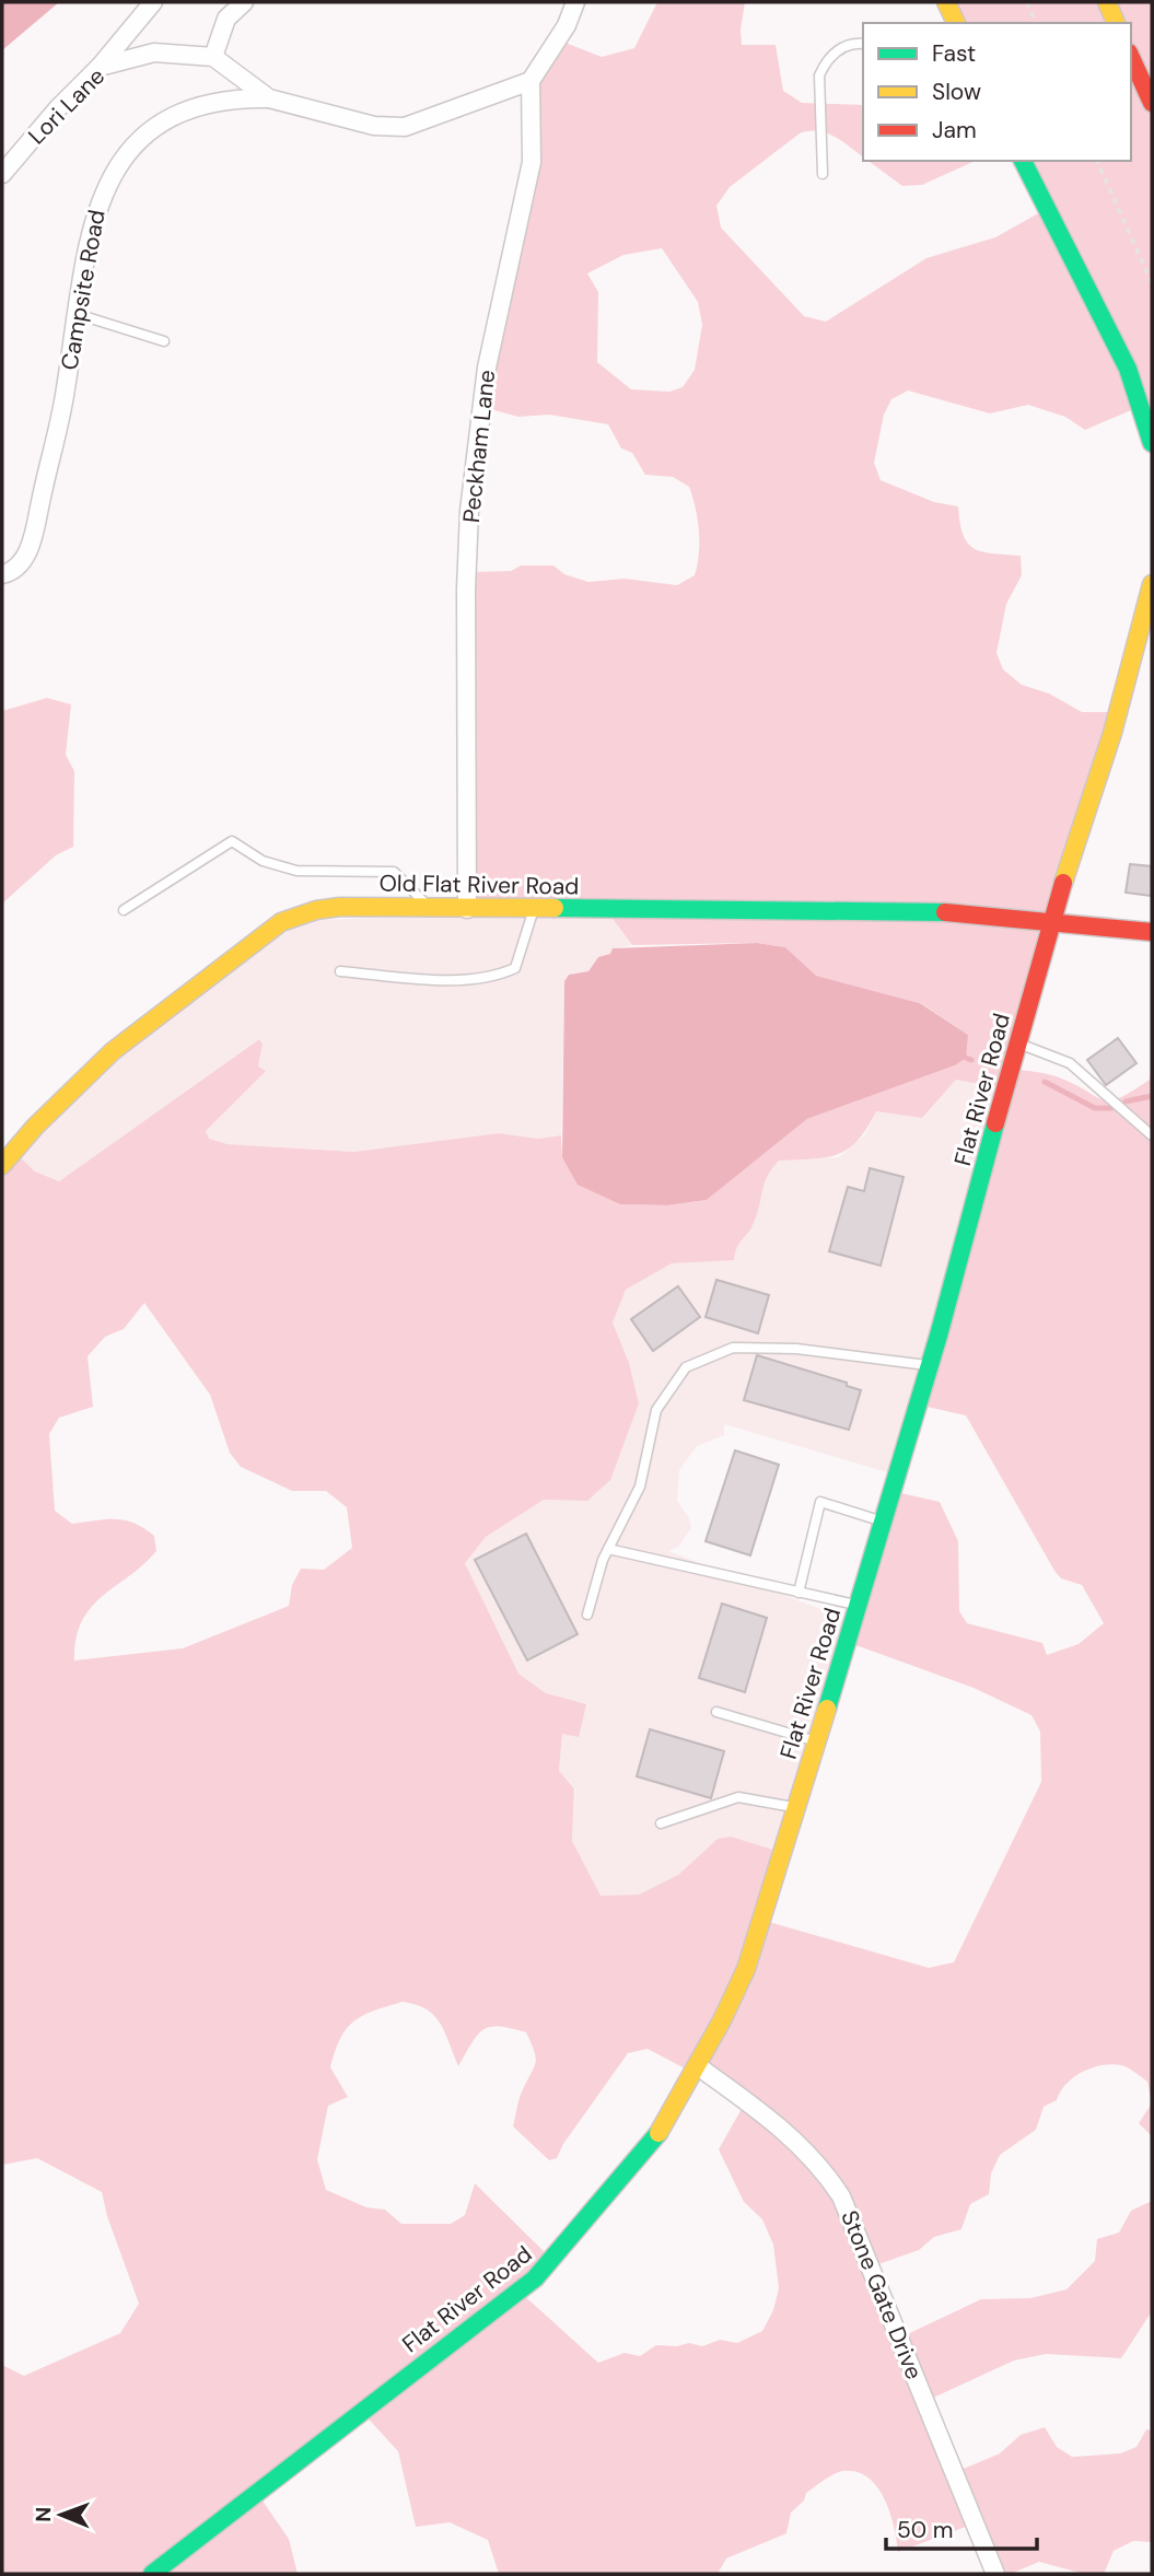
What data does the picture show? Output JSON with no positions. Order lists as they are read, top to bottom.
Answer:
{
  "streets": {
    "main road": ["Old Flat River Road", "Flat River Road"],
    "street": [
      "Lori Lane",
      "Campsite Road",
      "Peckham Lane",
      "Stone Gate Drive"
    ]
  },
  "crossings": [
    ["Peckham Lane", "Old Flat River Road"],
    ["Old Flat River Road", "Flat River Road"],
    ["Flat River Road", "Stone Gate Drive"]
  ],
  "legend": ["Fast", "Slow", "Jam"],
  "scale_bar": "50 m",
  "north": "left"
}
